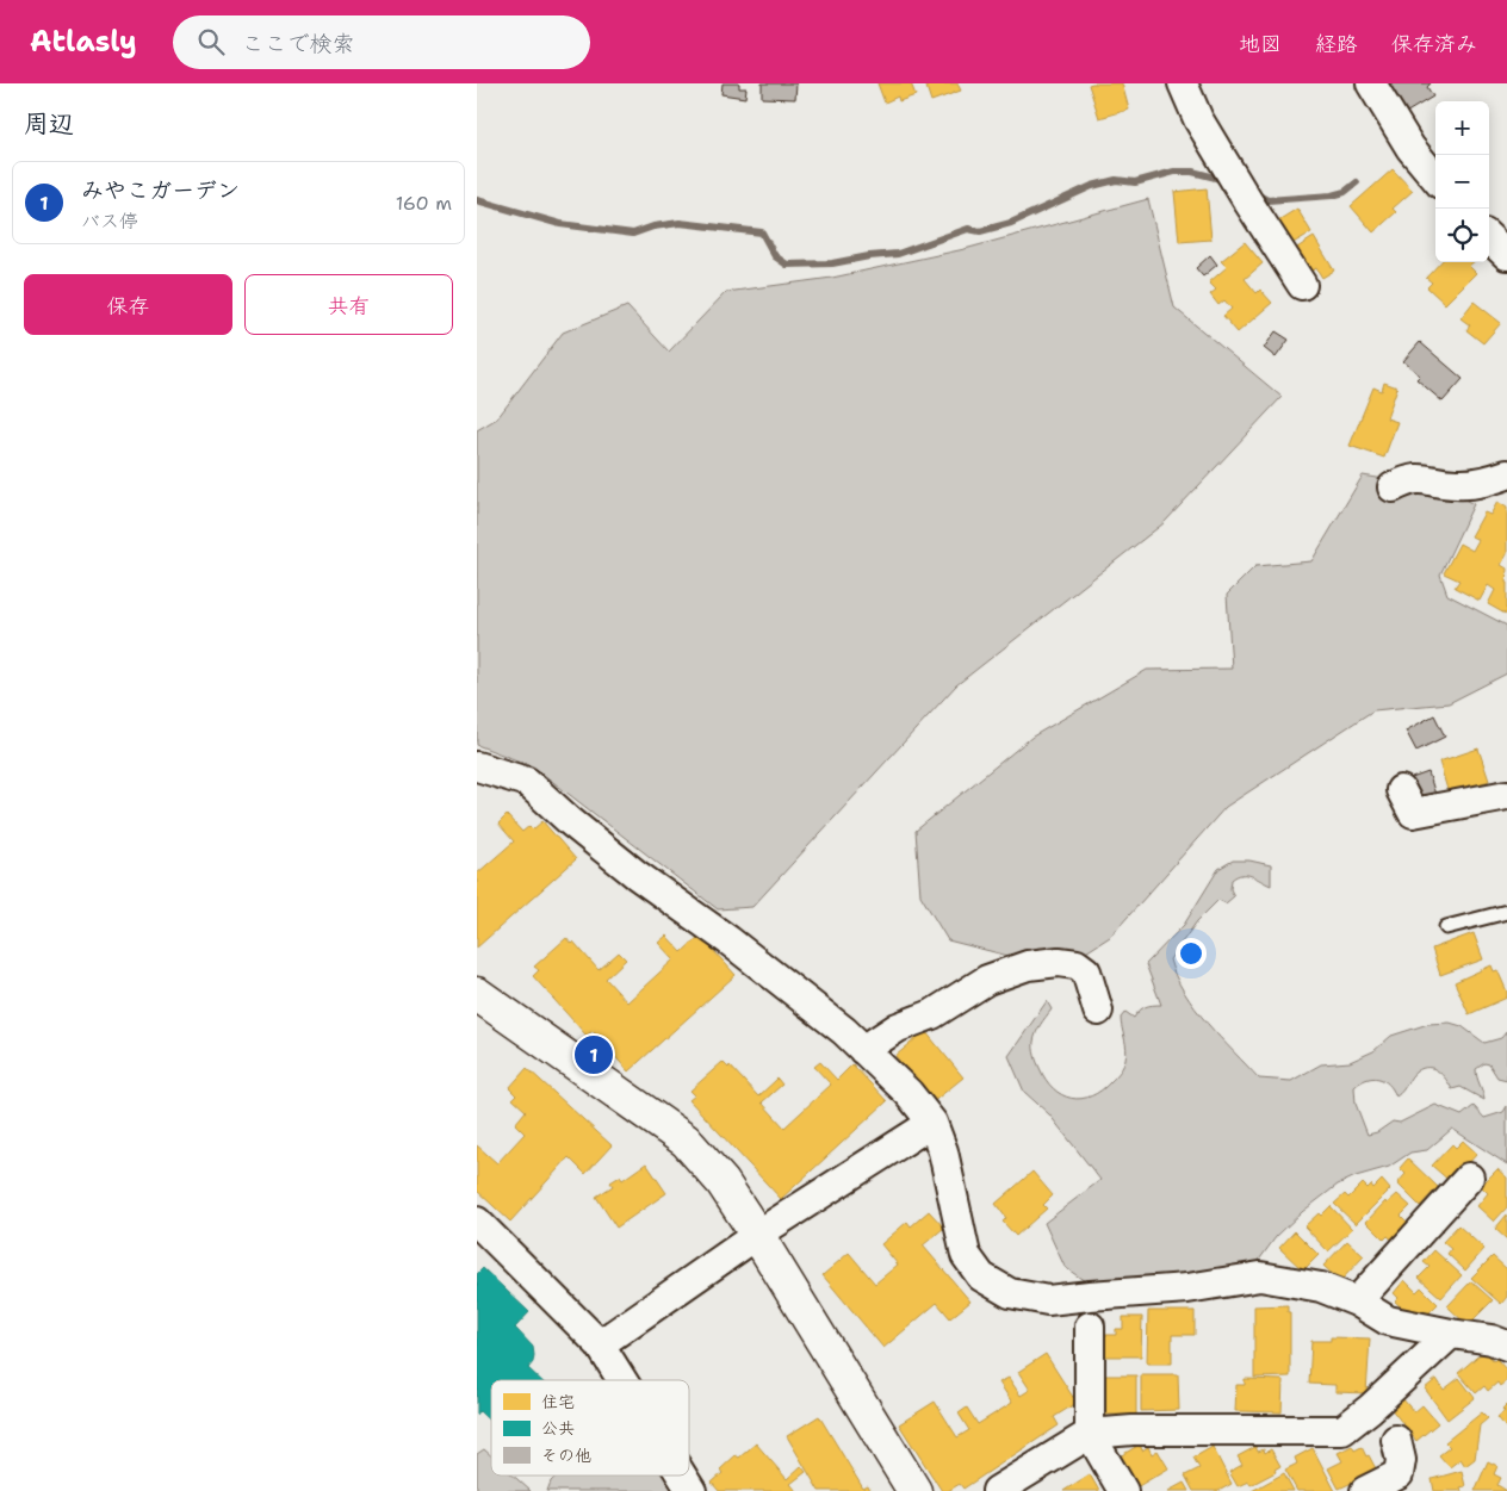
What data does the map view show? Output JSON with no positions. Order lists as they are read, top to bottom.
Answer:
{
  "legend": ["住宅", "公共", "その他"],
  "page": {
    "header": "Atlasly",
    "search": "ここで検索",
    "nav": ["地図", "経路", "保存済み"],
    "heading": "周辺",
    "map_buttons": ["+", "−"],
    "list": [
      {
        "mark": "1",
        "name": "みやこガーデン",
        "note": "バス停",
        "value": "160 m"
      }
    ],
    "buttons": ["保存", "共有"],
    "pins": "1"
  }
}
